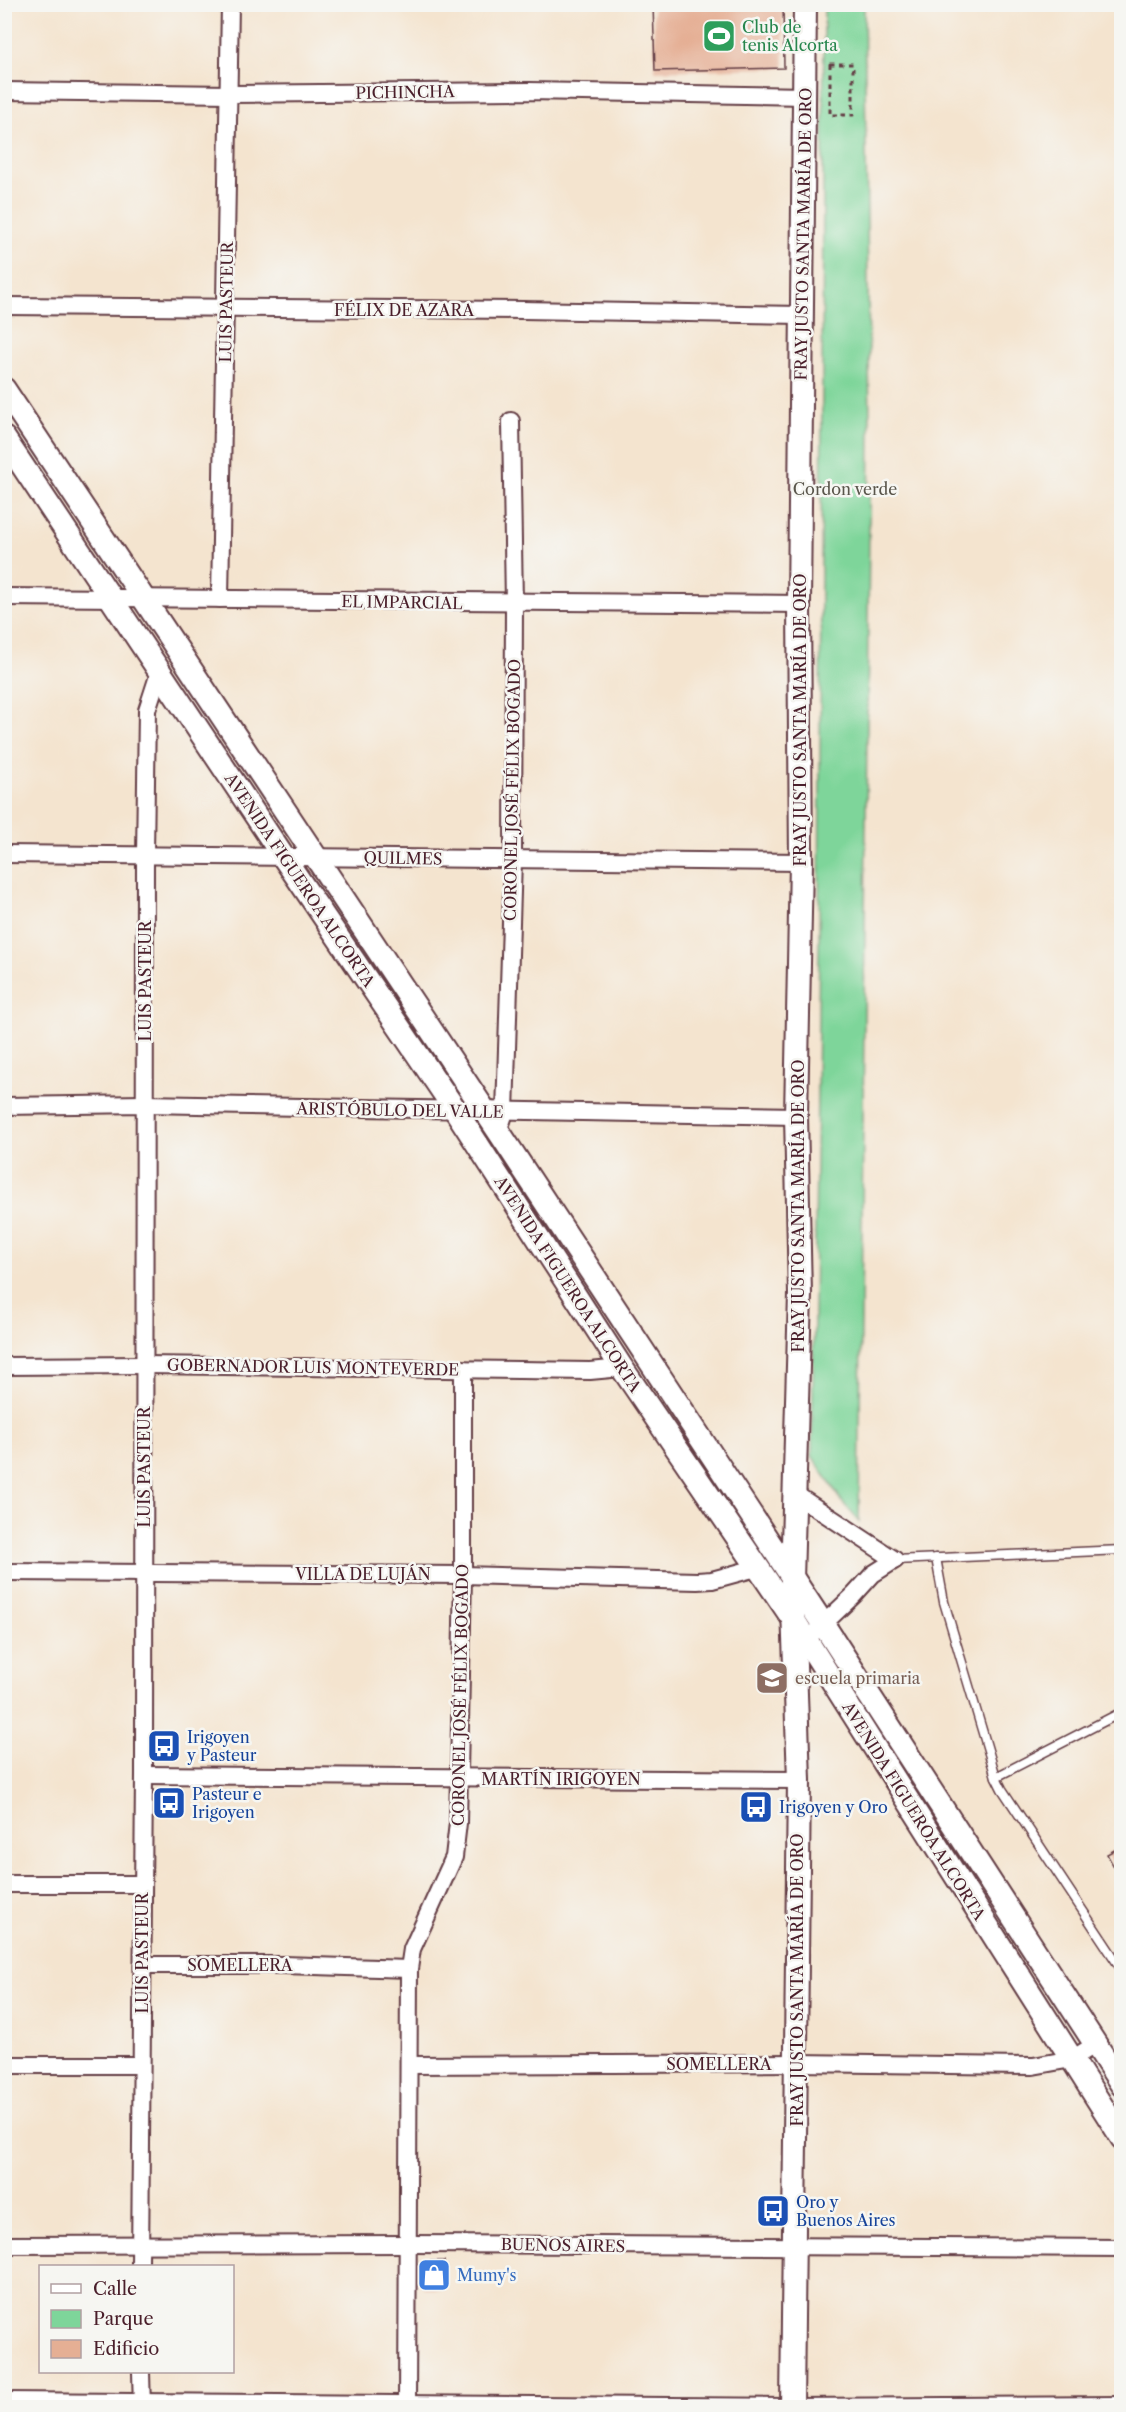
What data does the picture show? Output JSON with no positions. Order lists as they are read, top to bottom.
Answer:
{
  "streets": {
    "main road": ["FRAY JUSTO SANTA MARÍA DE ORO", "AVENIDA FIGUEROA ALCORTA"],
    "street": [
      "PICHINCHA",
      "LUIS PASTEUR",
      "FÉLIX DE AZARA",
      "EL IMPARCIAL",
      "CORONEL JOSÉ FÉLIX BOGADO",
      "QUILMES",
      "ARISTÓBULO DEL VALLE",
      "GOBERNADOR LUIS MONTEVERDE",
      "VILLA DE LUJÁN",
      "MARTÍN IRIGOYEN",
      "SOMELLERA",
      "BUENOS AIRES"
    ]
  },
  "crossings": [
    ["PICHINCHA", "FRAY JUSTO SANTA MARÍA DE ORO"],
    ["PICHINCHA", "LUIS PASTEUR"],
    ["FRAY JUSTO SANTA MARÍA DE ORO", "FÉLIX DE AZARA"],
    ["FRAY JUSTO SANTA MARÍA DE ORO", "EL IMPARCIAL"],
    ["FRAY JUSTO SANTA MARÍA DE ORO", "QUILMES"],
    ["FRAY JUSTO SANTA MARÍA DE ORO", "AVENIDA FIGUEROA ALCORTA"],
    ["FRAY JUSTO SANTA MARÍA DE ORO", "ARISTÓBULO DEL VALLE"],
    ["FRAY JUSTO SANTA MARÍA DE ORO", "MARTÍN IRIGOYEN"],
    ["FRAY JUSTO SANTA MARÍA DE ORO", "SOMELLERA"],
    ["FRAY JUSTO SANTA MARÍA DE ORO", "BUENOS AIRES"],
    ["LUIS PASTEUR", "FÉLIX DE AZARA"],
    ["LUIS PASTEUR", "EL IMPARCIAL"],
    ["LUIS PASTEUR", "QUILMES"],
    ["LUIS PASTEUR", "AVENIDA FIGUEROA ALCORTA"],
    ["LUIS PASTEUR", "ARISTÓBULO DEL VALLE"],
    ["LUIS PASTEUR", "GOBERNADOR LUIS MONTEVERDE"],
    ["LUIS PASTEUR", "VILLA DE LUJÁN"],
    ["LUIS PASTEUR", "MARTÍN IRIGOYEN"],
    ["LUIS PASTEUR", "SOMELLERA"],
    ["LUIS PASTEUR", "BUENOS AIRES"],
    ["EL IMPARCIAL", "CORONEL JOSÉ FÉLIX BOGADO"],
    ["EL IMPARCIAL", "AVENIDA FIGUEROA ALCORTA"],
    ["CORONEL JOSÉ FÉLIX BOGADO", "QUILMES"],
    ["CORONEL JOSÉ FÉLIX BOGADO", "AVENIDA FIGUEROA ALCORTA"],
    ["CORONEL JOSÉ FÉLIX BOGADO", "ARISTÓBULO DEL VALLE"],
    ["CORONEL JOSÉ FÉLIX BOGADO", "GOBERNADOR LUIS MONTEVERDE"],
    ["CORONEL JOSÉ FÉLIX BOGADO", "VILLA DE LUJÁN"],
    ["CORONEL JOSÉ FÉLIX BOGADO", "MARTÍN IRIGOYEN"],
    ["CORONEL JOSÉ FÉLIX BOGADO", "SOMELLERA"],
    ["CORONEL JOSÉ FÉLIX BOGADO", "BUENOS AIRES"],
    ["QUILMES", "AVENIDA FIGUEROA ALCORTA"],
    ["AVENIDA FIGUEROA ALCORTA", "ARISTÓBULO DEL VALLE"],
    ["AVENIDA FIGUEROA ALCORTA", "GOBERNADOR LUIS MONTEVERDE"],
    ["AVENIDA FIGUEROA ALCORTA", "VILLA DE LUJÁN"],
    ["AVENIDA FIGUEROA ALCORTA", "SOMELLERA"]
  ],
  "parks": ["Cordon verde"],
  "places": {
    "sports": ["Club de tenis Alcorta"],
    "school or university": ["escuela primaria"],
    "bus stop": [
      "Irigoyen y Pasteur",
      "Pasteur e Irigoyen",
      "Irigoyen y Oro",
      "Oro y Buenos Aires"
    ],
    "shop": ["Mumy's"]
  },
  "legend": ["Calle", "Parque", "Edificio"]
}
